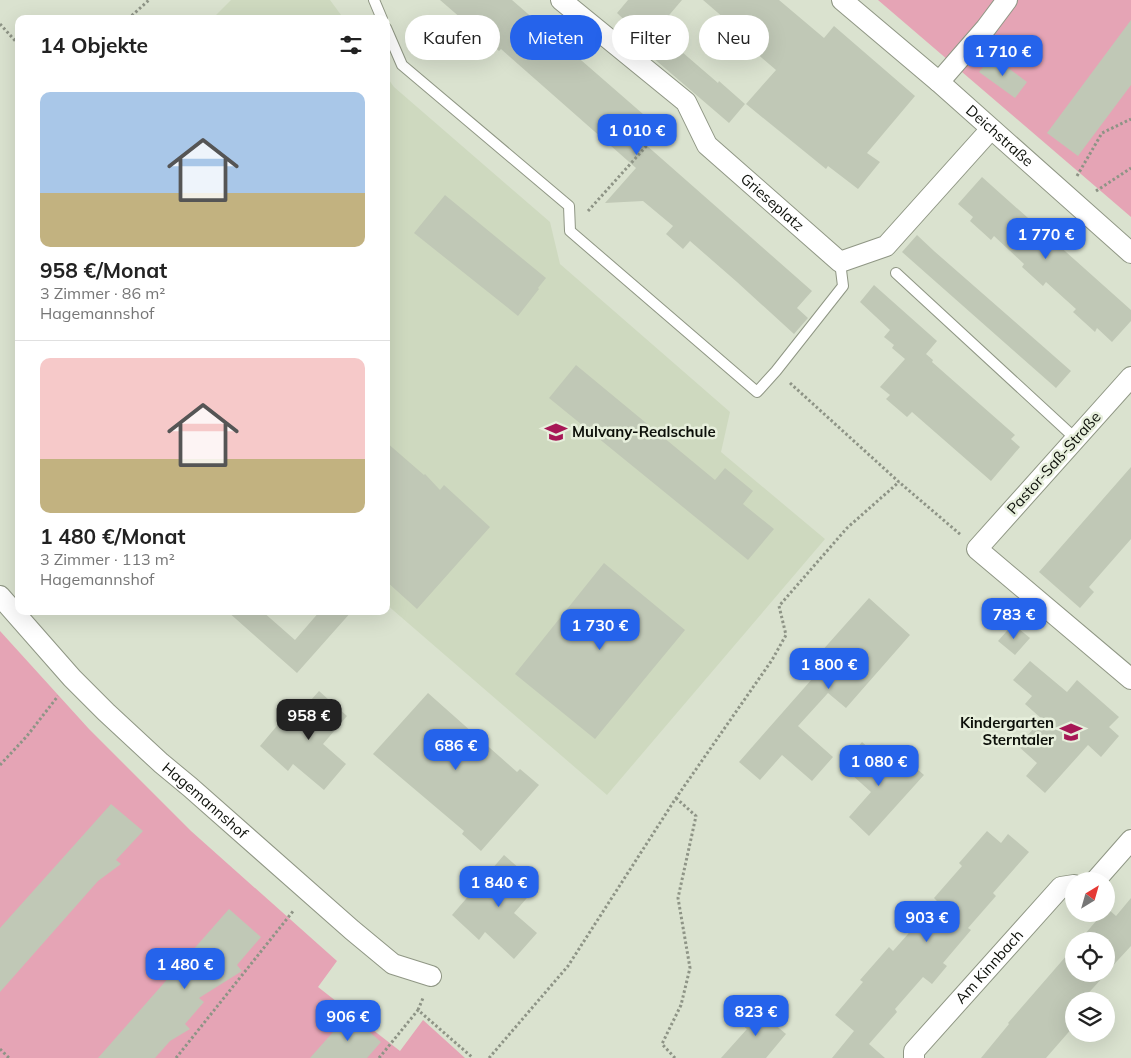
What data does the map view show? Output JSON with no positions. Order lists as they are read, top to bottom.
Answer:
{
  "streets": {
    "street": [
      "Deichstraße",
      "Grieseplatz",
      "Pastor-Saß-Straße",
      "Hagemannshof",
      "Am Kinnbach"
    ]
  },
  "places": {
    "school or university": ["Mulvany-Realschule", "Kindergarten Sterntaler"]
  },
  "north": "top right",
  "page": {
    "chip": [
      "Kaufen",
      "Mieten",
      "Filter",
      "Neu"
    ],
    "heading": "14 Objekte",
    "price": [
      "1 710 €",
      "1 010 €",
      "1 770 €",
      "783 €",
      "1 730 €",
      "1 800 €",
      "958 €",
      "686 €",
      "1 080 €",
      "1 840 €",
      "903 €",
      "1 480 €",
      "823 €",
      "906 €"
    ],
    "list": [
      {
        "name": "958 €/Monat",
        "note": "3 Zimmer · 86 m² · Hagemannshof"
      },
      {
        "name": "1 480 €/Monat",
        "note": "3 Zimmer · 113 m² · Hagemannshof"
      }
    ]
  }
}
